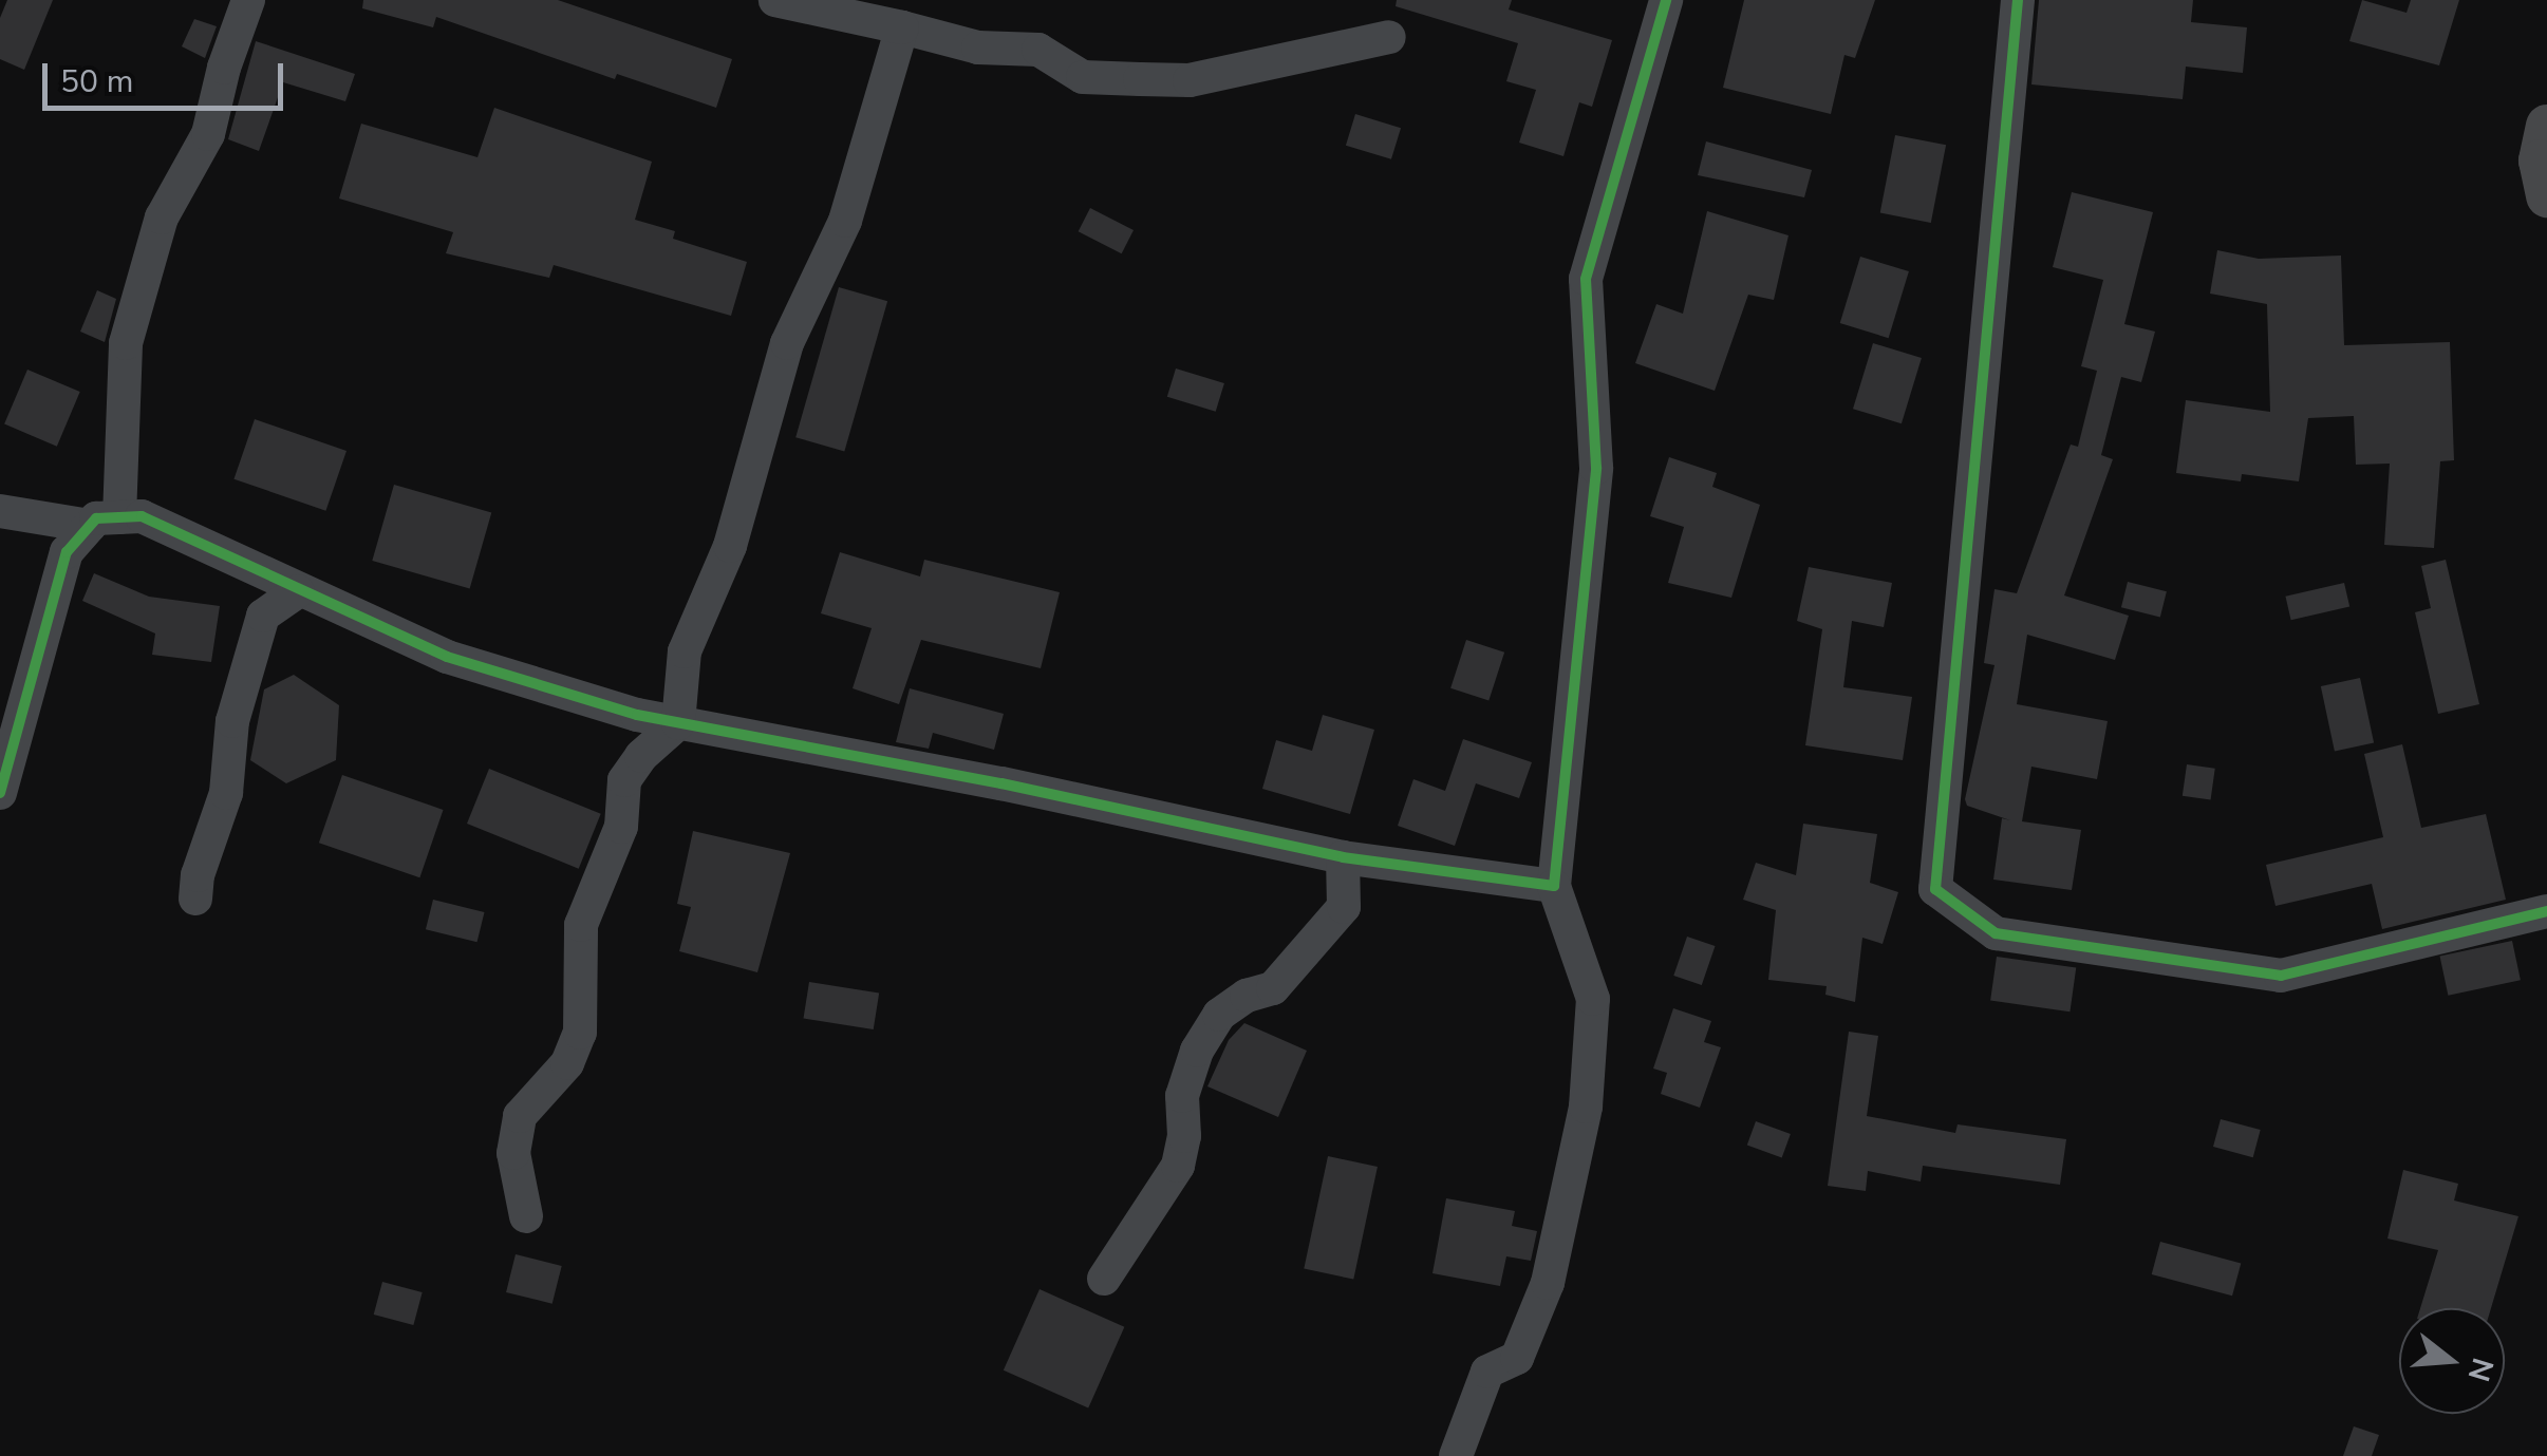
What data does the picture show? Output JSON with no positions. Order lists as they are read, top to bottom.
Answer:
{
  "scale_bar": "50 m",
  "north": "right"
}
